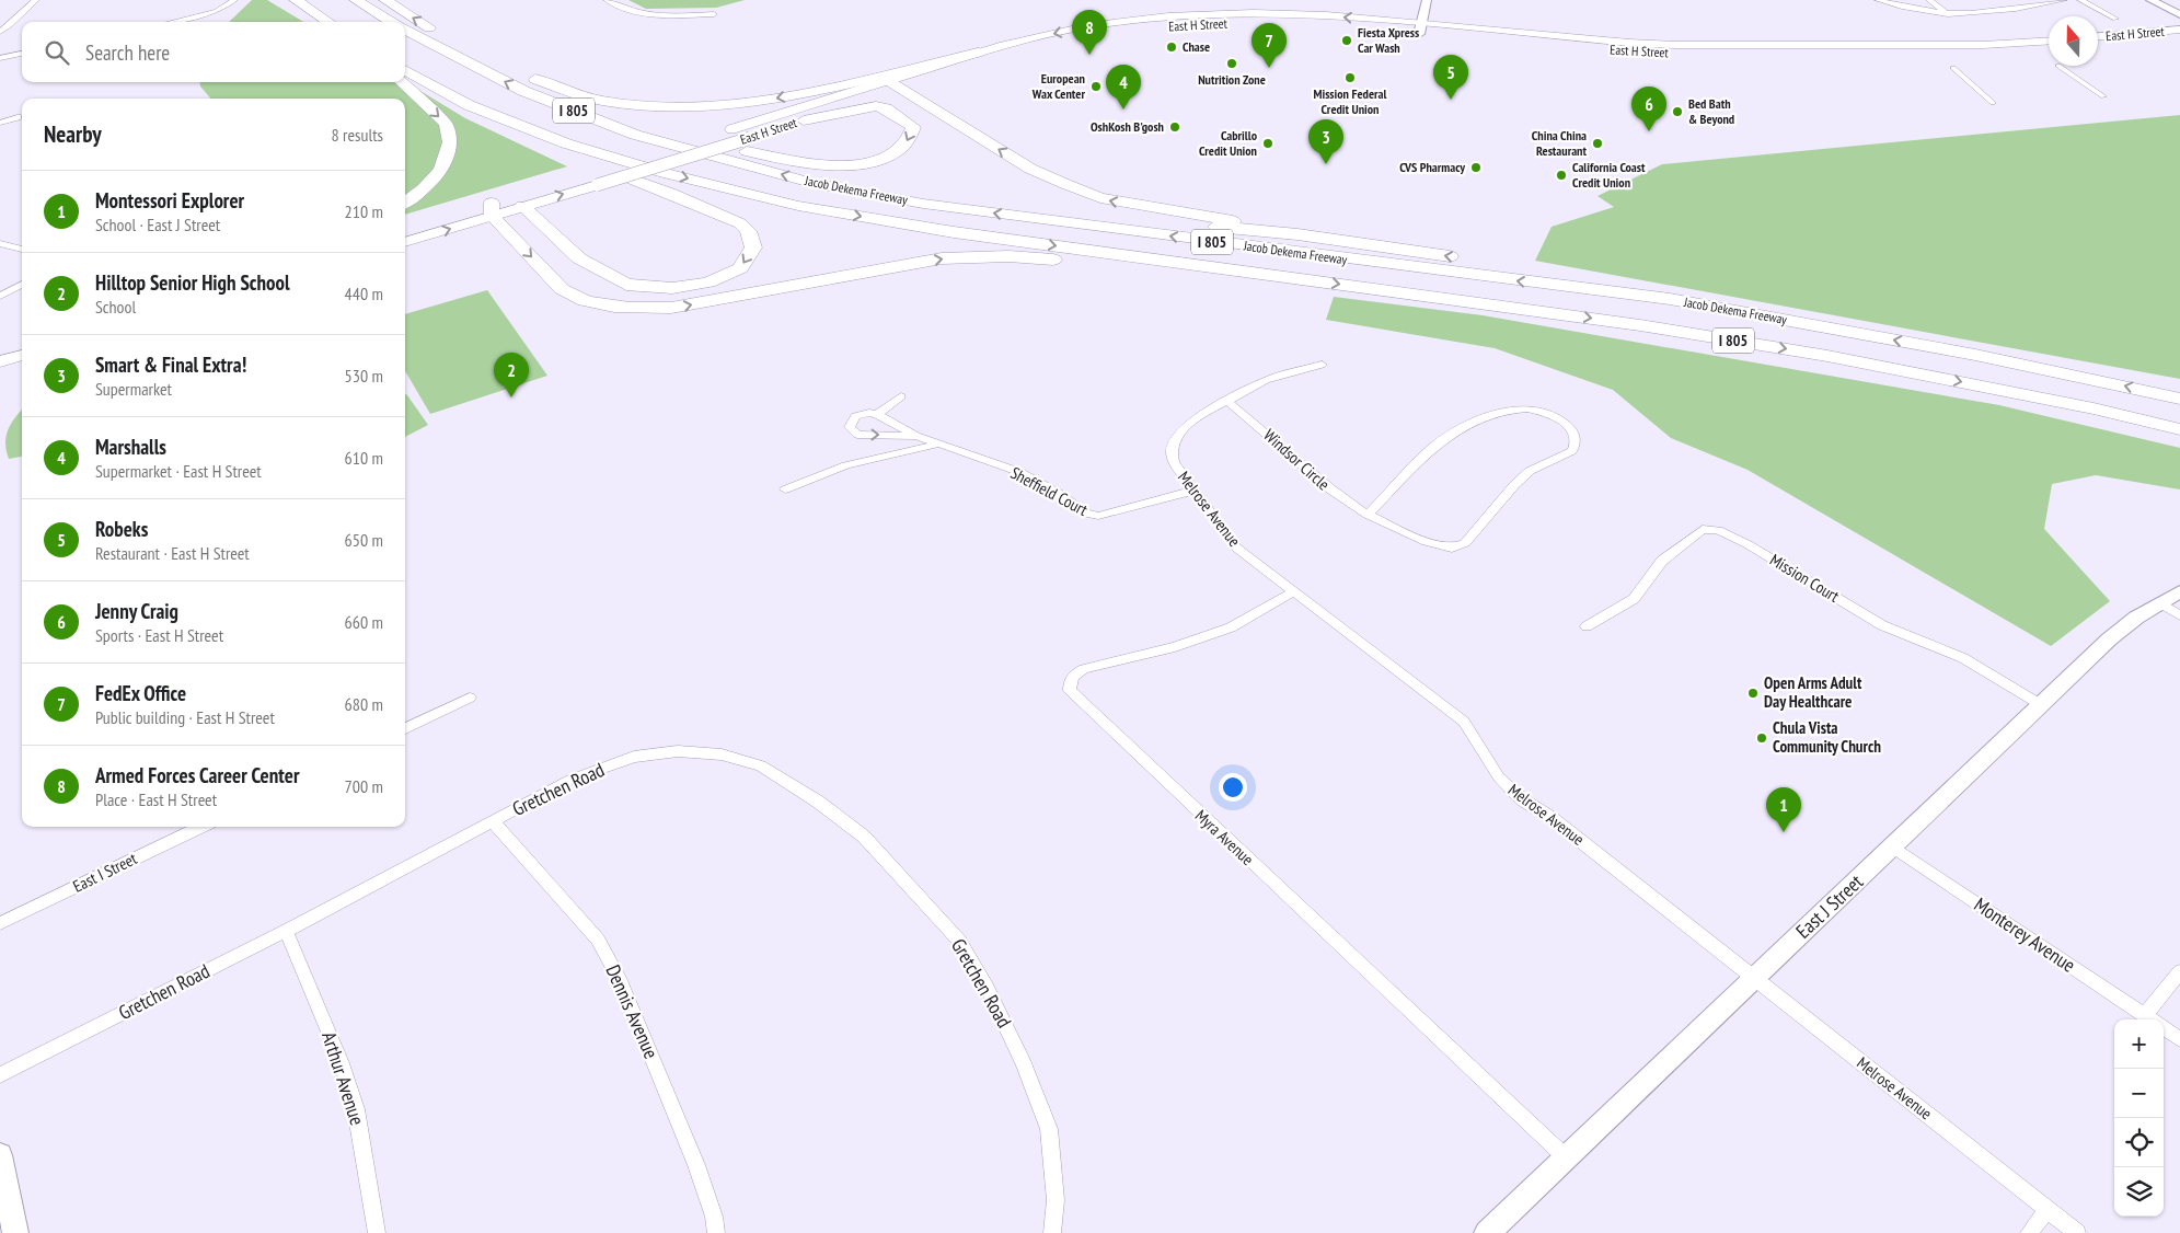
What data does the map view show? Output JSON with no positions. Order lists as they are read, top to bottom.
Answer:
{
  "streets": {
    "highway": ["I 805", "Jacob Dekema Freeway"],
    "main road": ["East H Street"],
    "street": [
      "Windsor Circle",
      "Sheffield Court",
      "Melrose Avenue",
      "Mission Court",
      "Gretchen Road",
      "Myra Avenue",
      "East I Street",
      "East J Street",
      "Monterey Avenue",
      "Dennis Avenue",
      "Arthur Avenue"
    ]
  },
  "crossings": [
    ["Windsor Circle", "Melrose Avenue"],
    ["Sheffield Court", "Melrose Avenue"],
    ["Melrose Avenue", "Myra Avenue"],
    ["Melrose Avenue", "East J Street"],
    ["Mission Court", "East J Street"],
    ["Gretchen Road", "Dennis Avenue"],
    ["Gretchen Road", "Arthur Avenue"],
    ["Myra Avenue", "East J Street"],
    ["East J Street", "Monterey Avenue"]
  ],
  "places": [
    "Fiesta Xpress Car Wash",
    "Chase",
    "Nutrition Zone",
    "Mission Federal Credit Union",
    "European Wax Center",
    "Bed Bath & Beyond",
    "OshKosh B'gosh",
    "Cabrillo Credit Union",
    "China China Restaurant",
    "CVS Pharmacy",
    "California Coast Credit Union",
    "Open Arms Adult Day Healthcare",
    "Chula Vista Community Church"
  ],
  "north": "top",
  "page": {
    "pins": [
      "8",
      "7",
      "5",
      "4",
      "6",
      "3",
      "2",
      "1"
    ],
    "search": "Search here",
    "heading": ["Nearby", "8 results"],
    "list": [
      {
        "mark": "1",
        "name": "Montessori Explorer",
        "note": "School · East J Street",
        "value": "210 m"
      },
      {
        "mark": "2",
        "name": "Hilltop Senior High School",
        "note": "School",
        "value": "440 m"
      },
      {
        "mark": "3",
        "name": "Smart & Final Extra!",
        "note": "Supermarket",
        "value": "530 m"
      },
      {
        "mark": "4",
        "name": "Marshalls",
        "note": "Supermarket · East H Street",
        "value": "610 m"
      },
      {
        "mark": "5",
        "name": "Robeks",
        "note": "Restaurant · East H Street",
        "value": "650 m"
      },
      {
        "mark": "6",
        "name": "Jenny Craig",
        "note": "Sports · East H Street",
        "value": "660 m"
      },
      {
        "mark": "7",
        "name": "FedEx Office",
        "note": "Public building · East H Street",
        "value": "680 m"
      },
      {
        "mark": "8",
        "name": "Armed Forces Career Center",
        "note": "Place · East H Street",
        "value": "700 m"
      }
    ],
    "map_buttons": ["+", "−"]
  }
}
